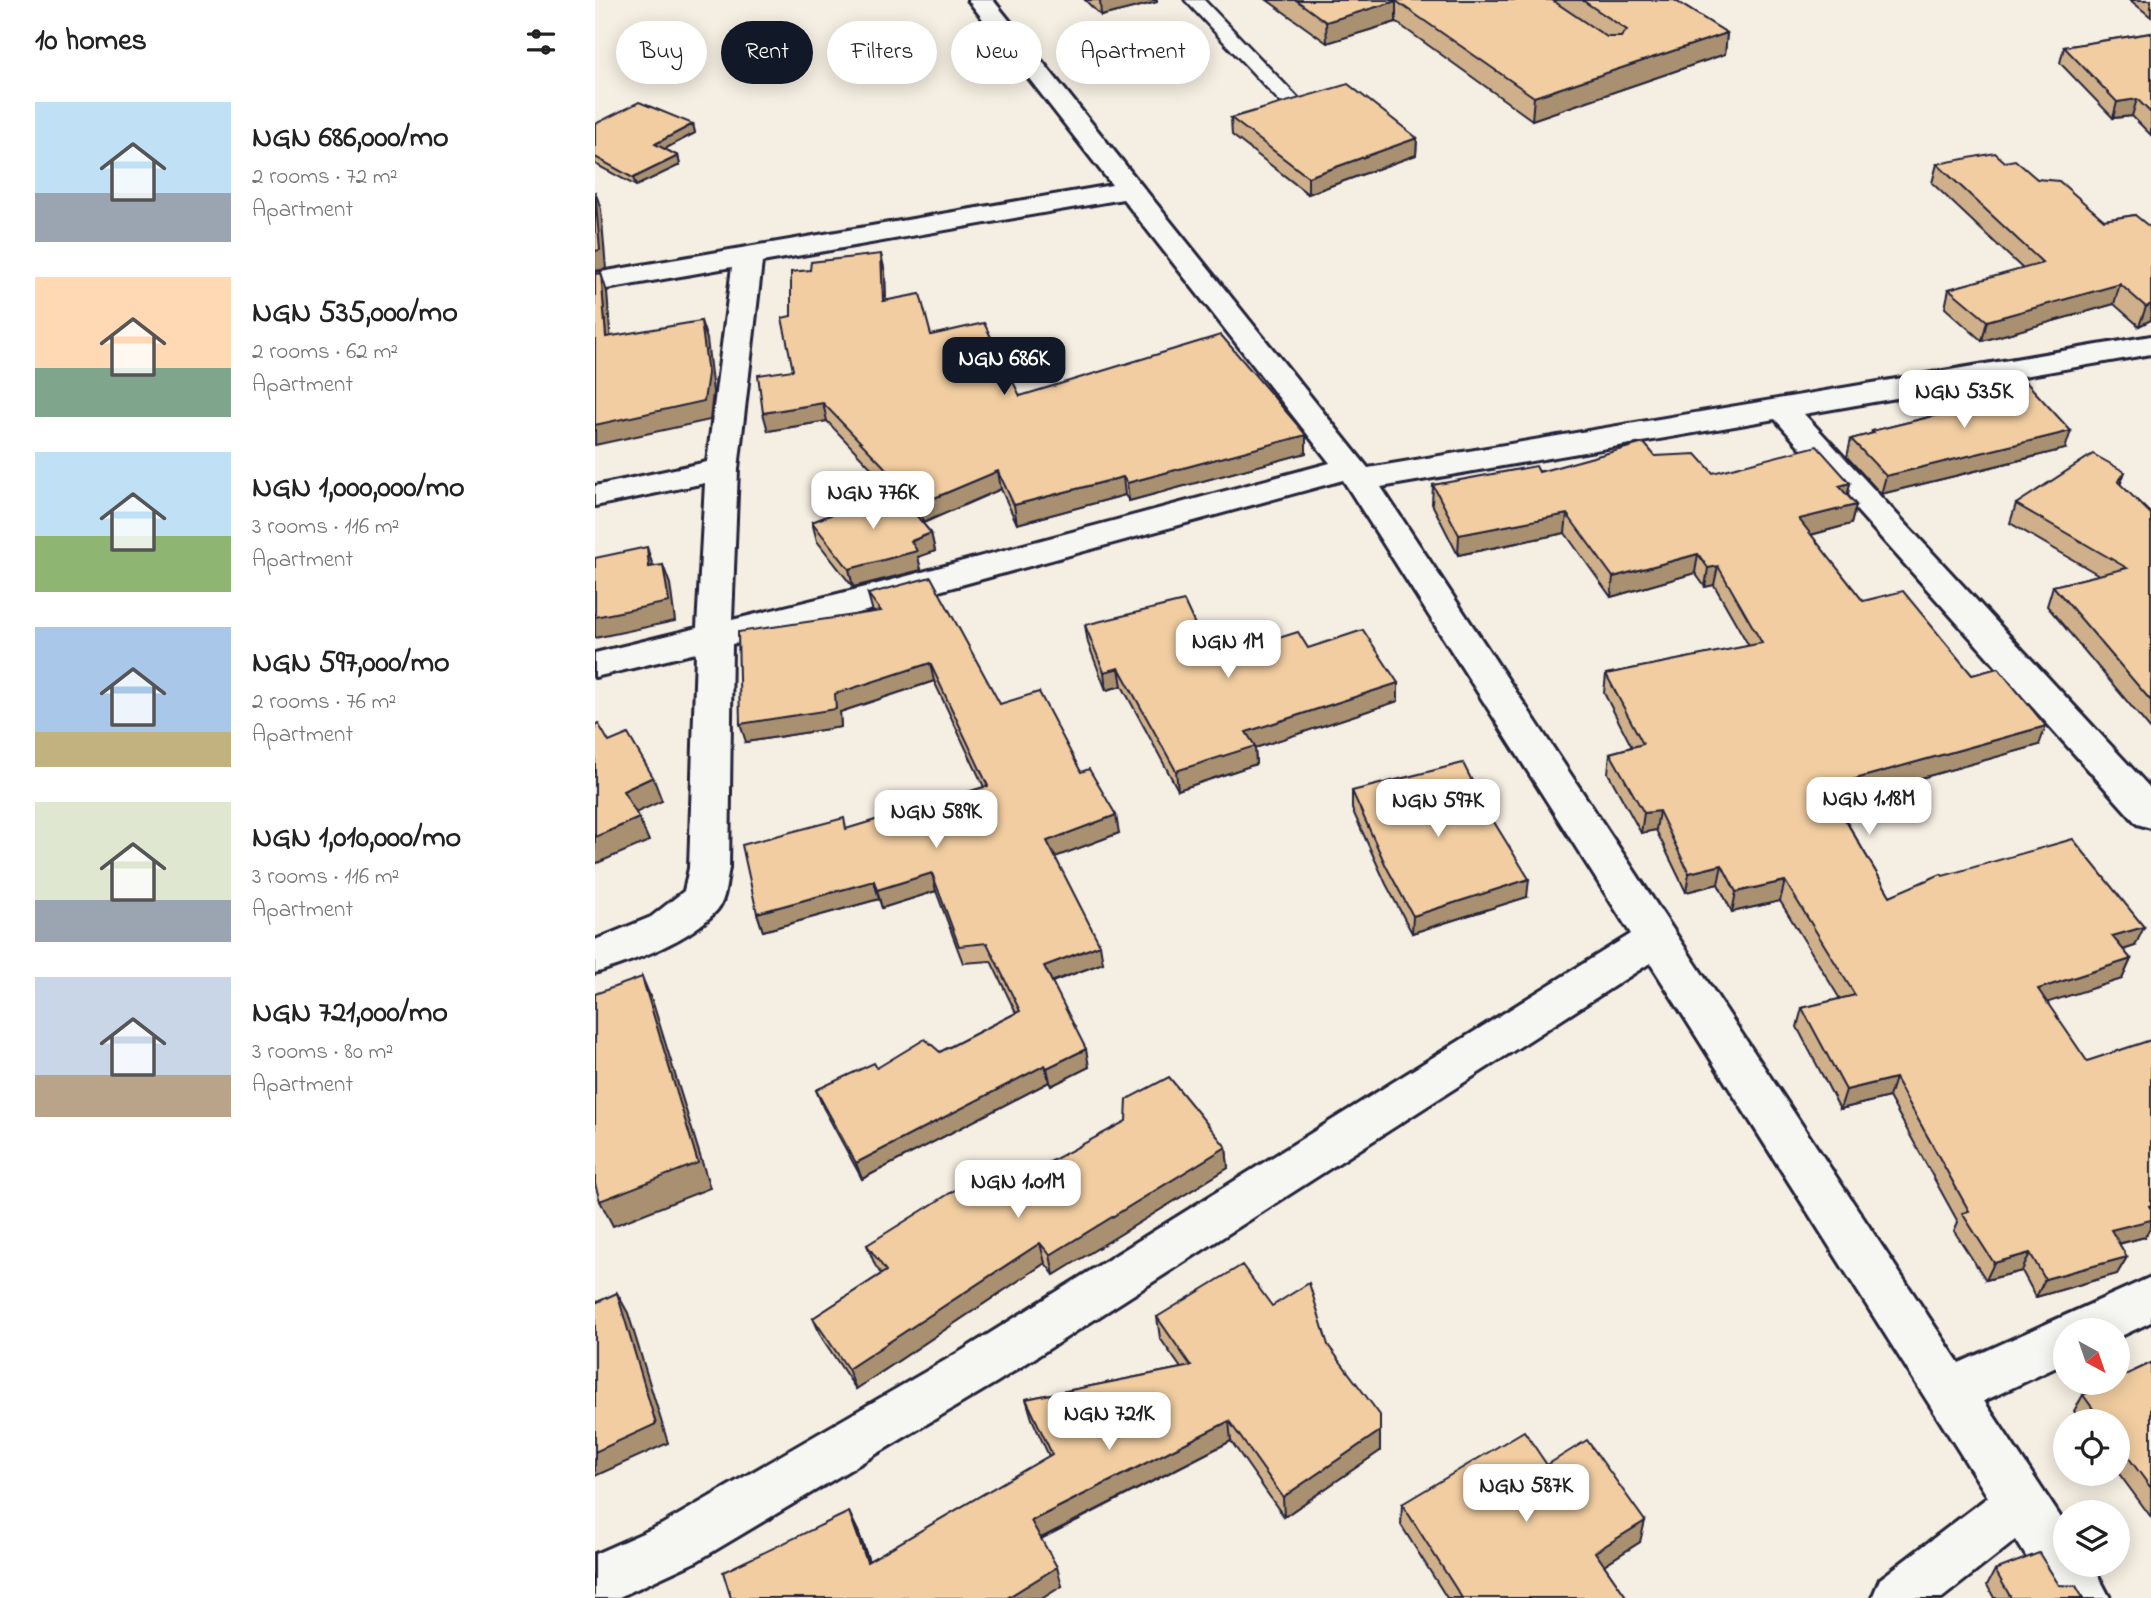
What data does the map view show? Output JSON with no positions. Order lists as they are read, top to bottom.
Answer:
{
  "north": "bottom right",
  "page": {
    "heading": "10 homes",
    "chip": [
      "Buy",
      "Rent",
      "Filters",
      "New",
      "Apartment"
    ],
    "list": [
      {
        "name": "NGN 686,000/mo",
        "note": "2 rooms · 72 m² · Apartment"
      },
      {
        "name": "NGN 535,000/mo",
        "note": "2 rooms · 62 m² · Apartment"
      },
      {
        "name": "NGN 1,000,000/mo",
        "note": "3 rooms · 116 m² · Apartment"
      },
      {
        "name": "NGN 597,000/mo",
        "note": "2 rooms · 76 m² · Apartment"
      },
      {
        "name": "NGN 1,010,000/mo",
        "note": "3 rooms · 116 m² · Apartment"
      },
      {
        "name": "NGN 721,000/mo",
        "note": "3 rooms · 80 m² · Apartment"
      }
    ],
    "price": [
      "NGN 686K",
      "NGN 535K",
      "NGN 776K",
      "NGN 1M",
      "NGN 1.18M",
      "NGN 597K",
      "NGN 589K",
      "NGN 1.01M",
      "NGN 721K",
      "NGN 587K"
    ]
  }
}
